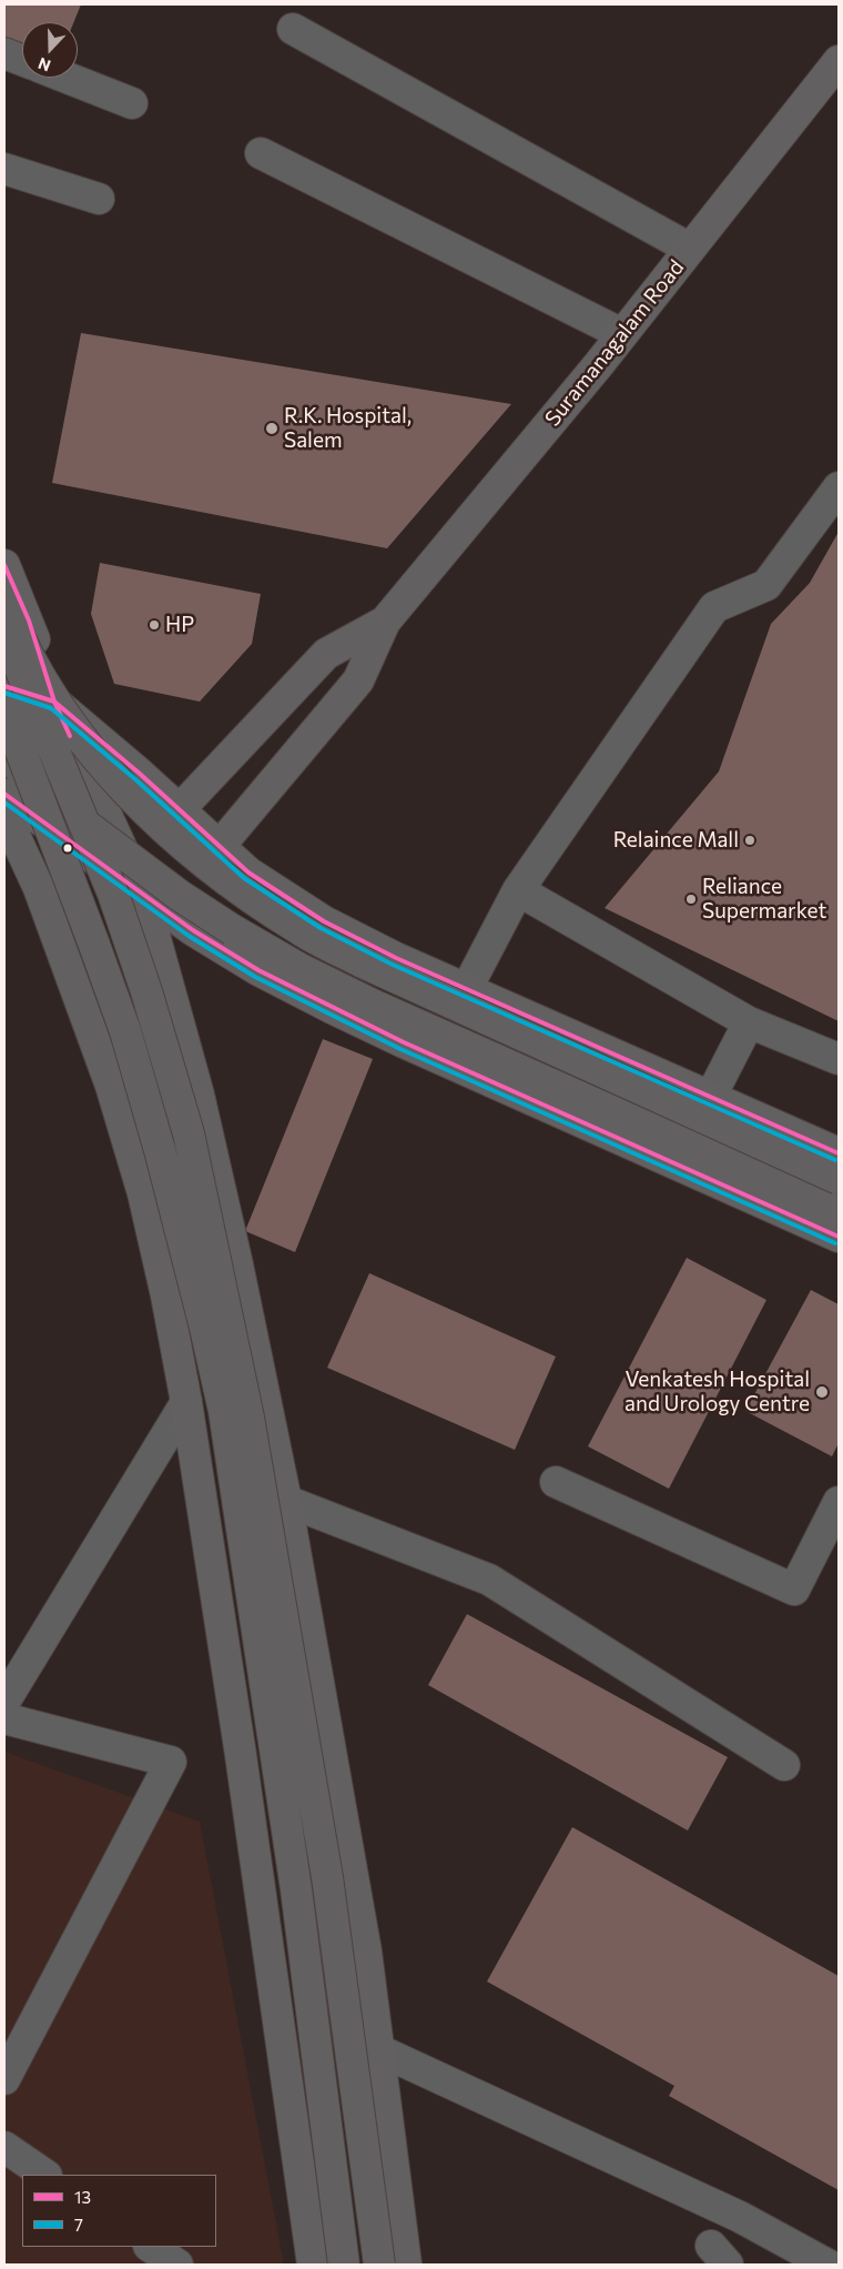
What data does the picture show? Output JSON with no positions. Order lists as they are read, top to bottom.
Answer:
{
  "streets": {
    "main road": ["Suramanagalam Road"]
  },
  "places": [
    "R.K. Hospital, Salem",
    "HP",
    "Relaince Mall",
    "Reliance Supermarket",
    "Venkatesh Hospital and Urology Centre"
  ],
  "lines": ["transit line 13", "transit line 7"],
  "legend": ["13", "7"],
  "north": "bottom"
}
